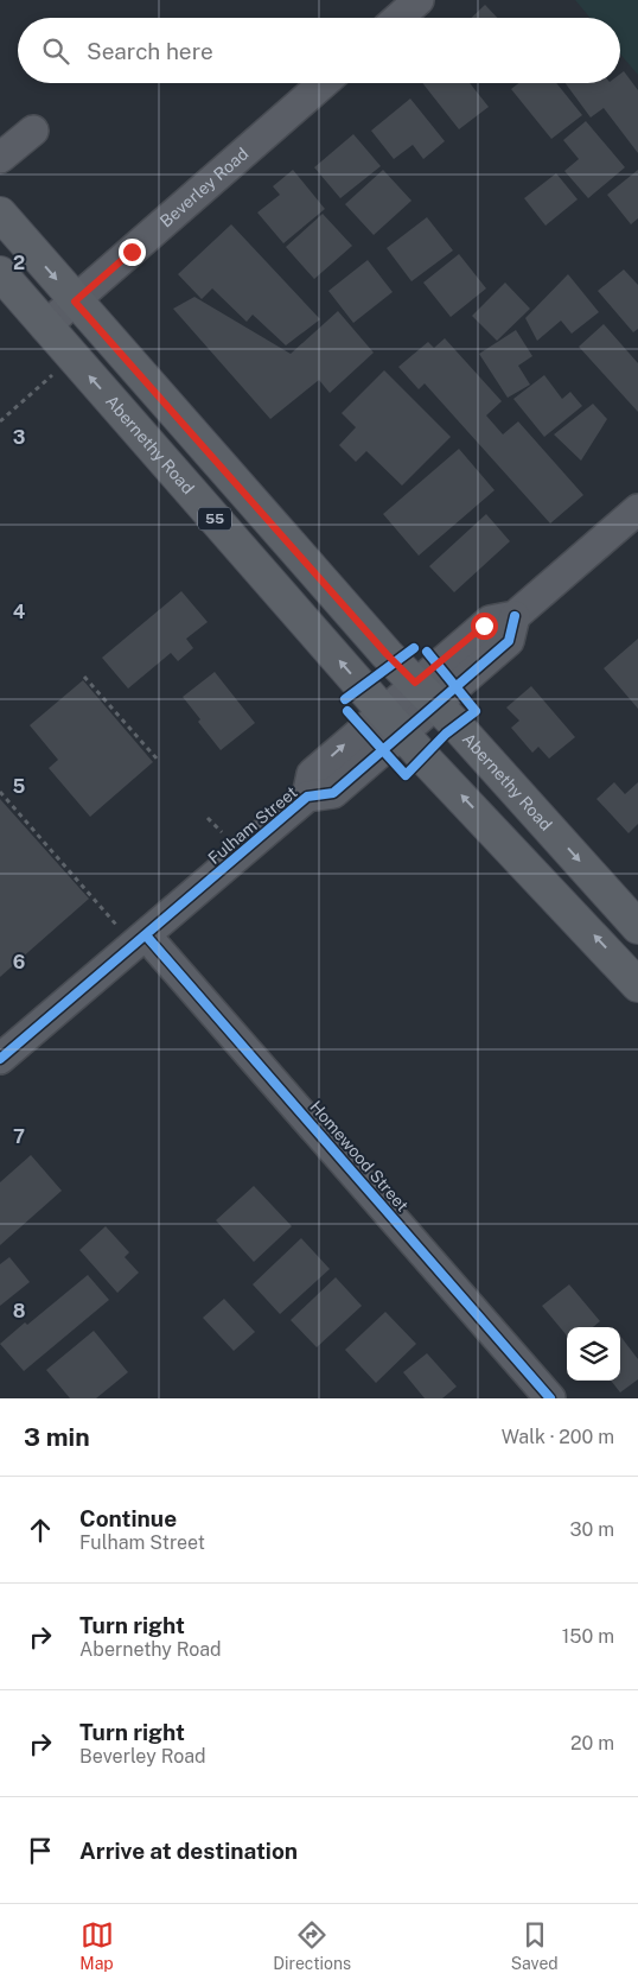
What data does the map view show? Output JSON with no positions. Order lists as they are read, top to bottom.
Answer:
{
  "streets": {
    "main road": ["Abernethy Road", "55"],
    "street": ["Beverley Road", "Fulham Street", "Homewood Street"]
  },
  "crossings": [
    ["Beverley Road", "Abernethy Road"],
    ["Abernethy Road", "Fulham Street"],
    ["Fulham Street", "Homewood Street"]
  ],
  "page": {
    "search": "Search here",
    "heading": ["3 min", "Walk · 200 m"],
    "list": [
      ["Continue", "Fulham Street", "30 m"],
      ["Turn right", "Abernethy Road", "150 m"],
      ["Turn right", "Beverley Road", "20 m"],
      "Arrive at destination"
    ],
    "nav": ["Map", "Directions", "Saved"]
  },
  "grid": {
    "rows": [
      "2",
      "3",
      "4",
      "5",
      "6",
      "7",
      "8"
    ]
  }
}
